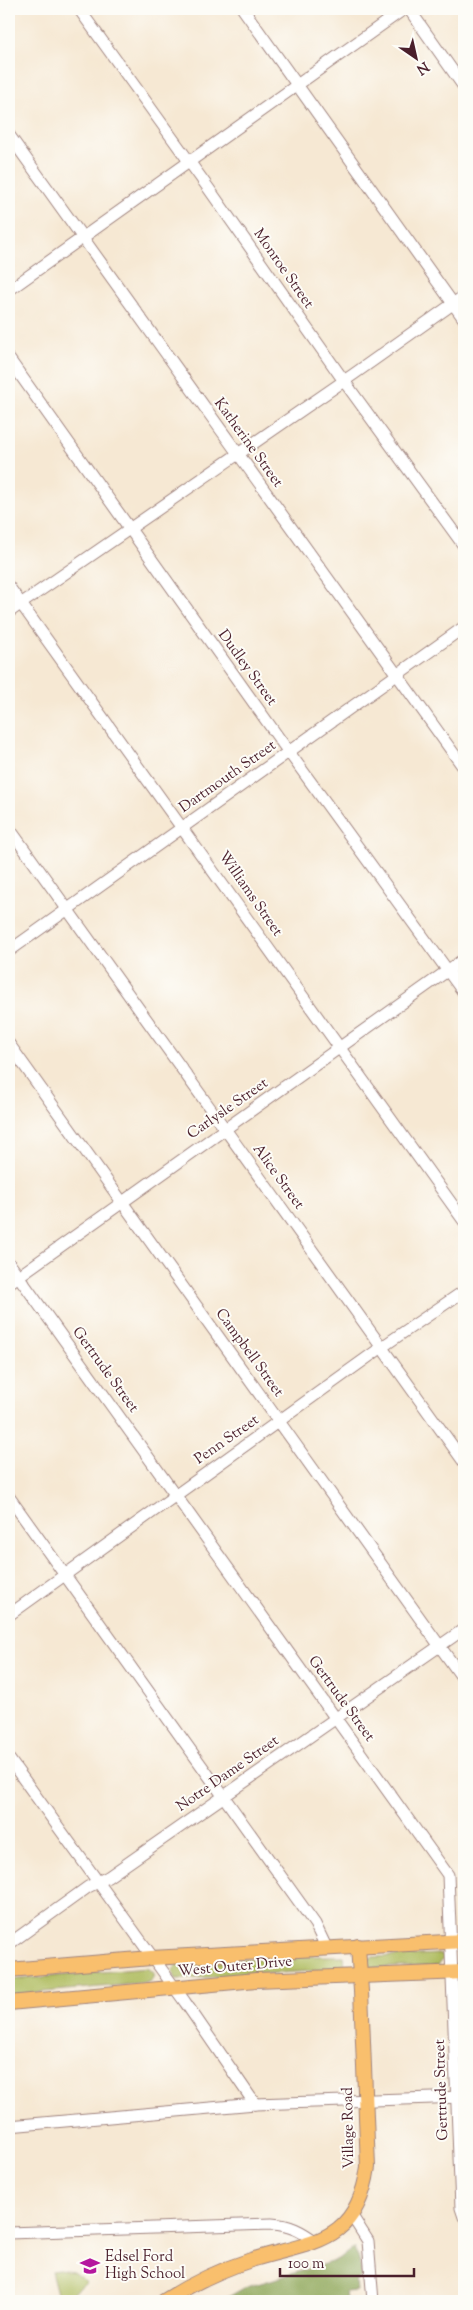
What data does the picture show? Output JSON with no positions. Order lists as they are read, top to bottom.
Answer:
{
  "streets": {
    "main road": ["West Outer Drive", "Village Road"],
    "street": [
      "Monroe Street",
      "Katherine Street",
      "Dudley Street",
      "Dartmouth Street",
      "Williams Street",
      "Carlysle Street",
      "Alice Street",
      "Campbell Street",
      "Gertrude Street",
      "Penn Street",
      "Notre Dame Street"
    ]
  },
  "crossings": [
    ["Katherine Street", "Dartmouth Street"],
    ["Dudley Street", "Dartmouth Street"],
    ["Dudley Street", "Carlysle Street"],
    ["Dartmouth Street", "Williams Street"],
    ["Dartmouth Street", "Alice Street"],
    ["Williams Street", "Carlysle Street"],
    ["Carlysle Street", "Alice Street"],
    ["Carlysle Street", "Campbell Street"],
    ["Carlysle Street", "Gertrude Street"],
    ["Alice Street", "Penn Street"],
    ["Campbell Street", "Penn Street"],
    ["Campbell Street", "Notre Dame Street"],
    ["Gertrude Street", "Penn Street"],
    ["Gertrude Street", "Notre Dame Street"],
    ["Gertrude Street", "West Outer Drive"],
    ["West Outer Drive", "Village Road"]
  ],
  "places": {
    "school or university": ["Edsel Ford High School"]
  },
  "scale_bar": "100 m",
  "north": "bottom right"
}
